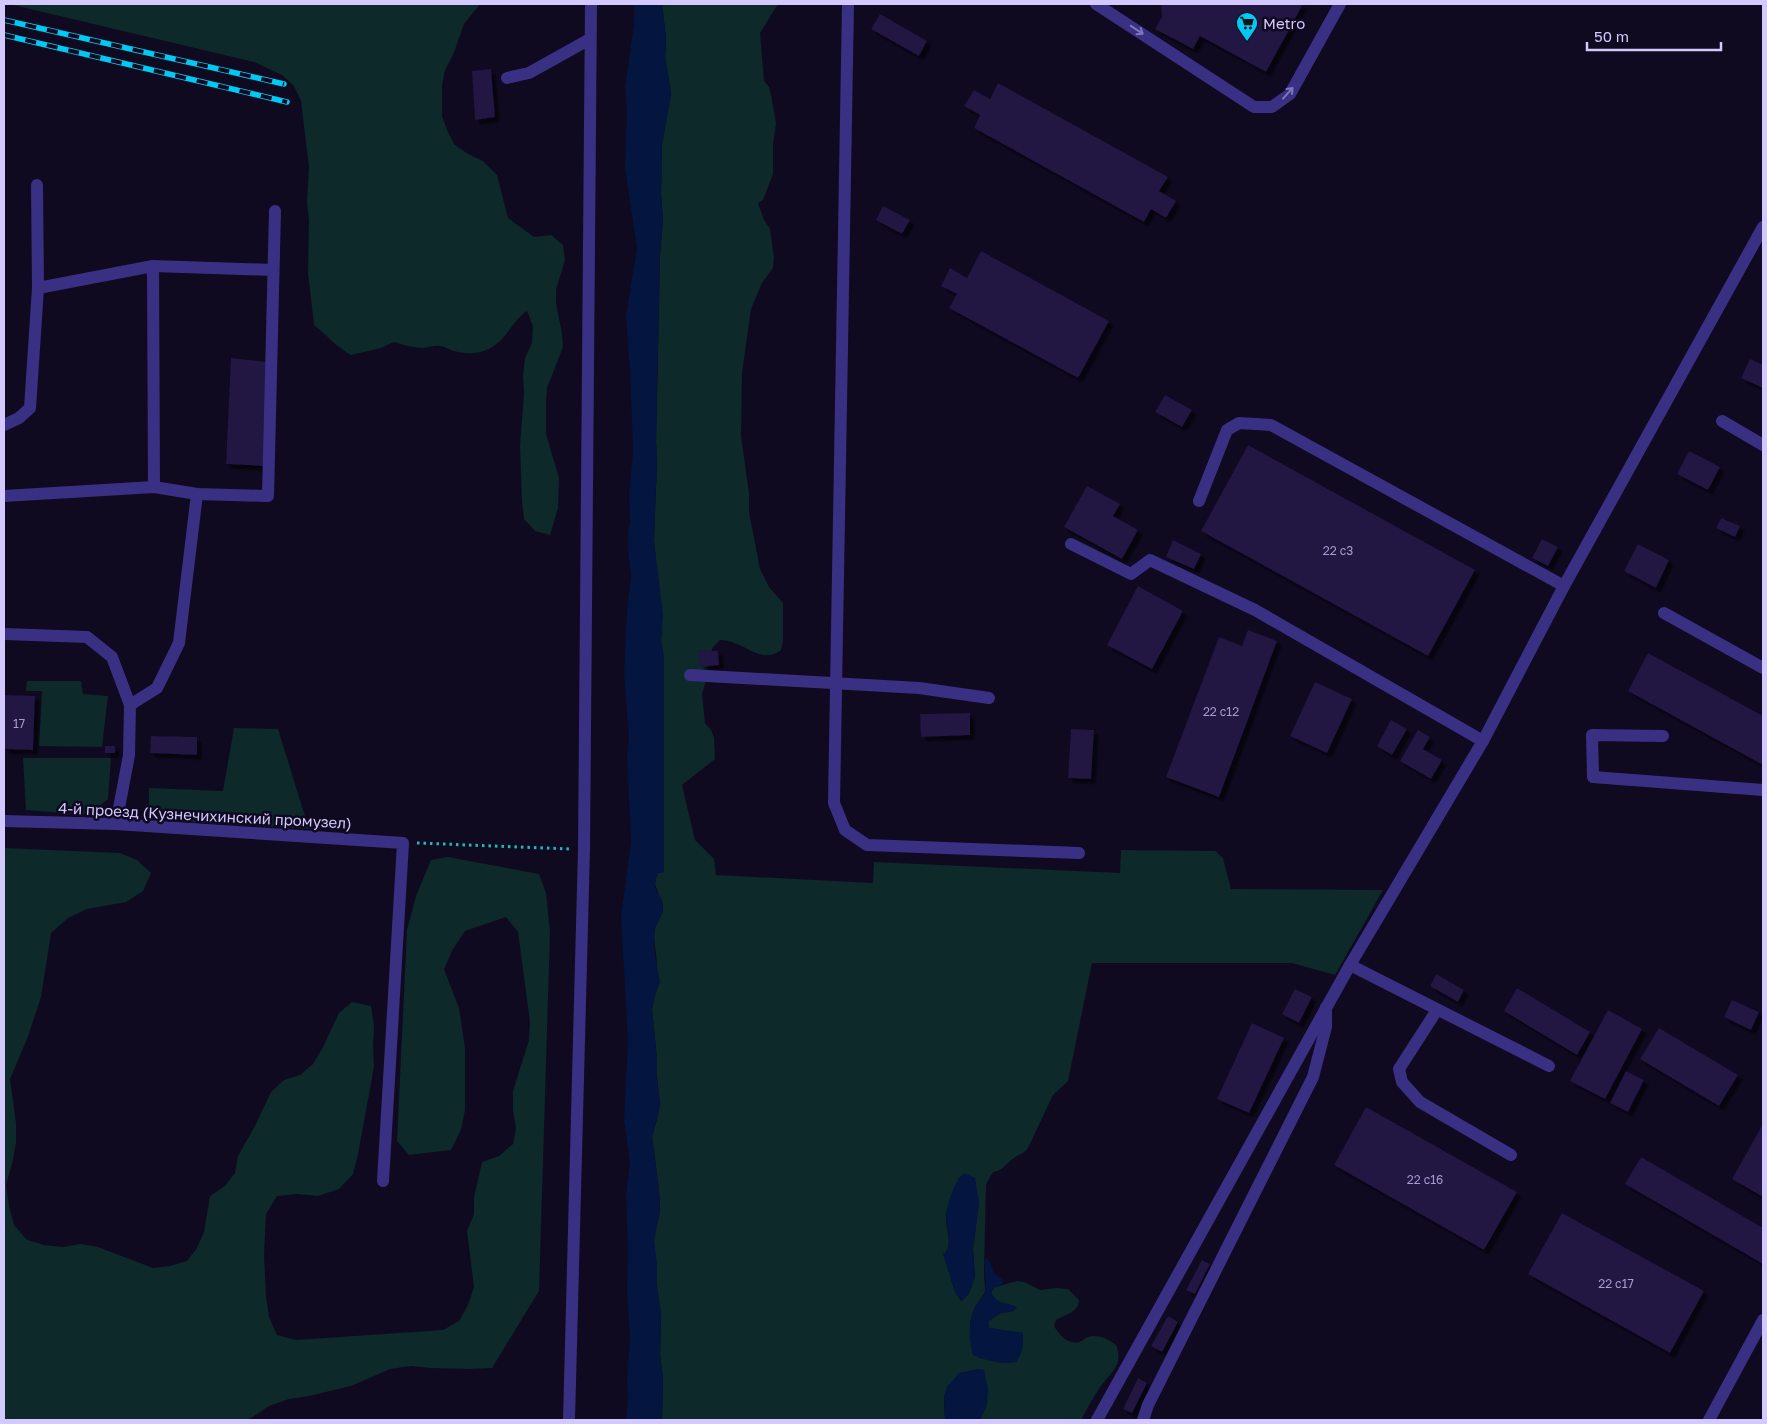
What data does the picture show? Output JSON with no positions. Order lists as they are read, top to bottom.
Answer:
{
  "streets": {
    "street": ["4-й проезд (Кузнечихинский промузел)"]
  },
  "places": {
    "supermarket": ["Metro"]
  },
  "house_numbers": [
    "22 с3",
    "22 с12",
    "17",
    "22 с16",
    "22 с17"
  ],
  "scale_bar": "50 m"
}
